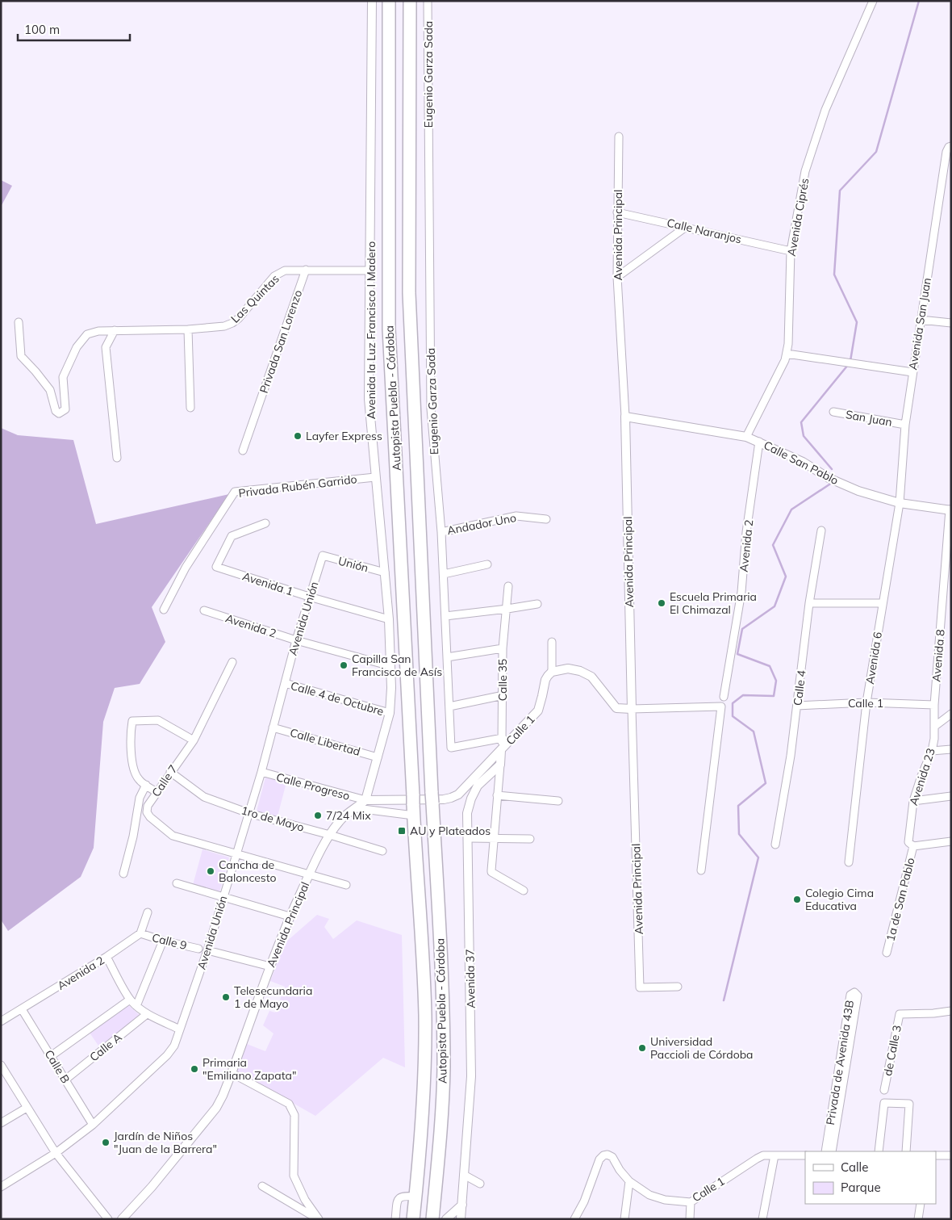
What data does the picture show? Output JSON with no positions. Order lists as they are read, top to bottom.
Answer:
{
  "streets": {
    "highway": ["Autopista Puebla - Córdoba"],
    "street": [
      "Eugenio Garza Sada",
      "Avenida Ciprés",
      "Calle Naranjos",
      "Avenida Principal",
      "Las Quintas",
      "Avenida San Juan",
      "Avenida la Luz Francisco I Madero",
      "Privada San Lorenzo",
      "San Juan",
      "Calle San Pablo",
      "Privada Rubén Garrido",
      "Andador Uno",
      "Avenida 2",
      "Unión",
      "Avenida 1",
      "Avenida Unión",
      "Avenida 8",
      "Avenida 6",
      "Calle 35",
      "Calle 4",
      "Calle 4 de Octubre",
      "Calle 1",
      "Calle Libertad",
      "Avenida 23",
      "Calle 7",
      "Calle Progreso",
      "1ro de Mayo",
      "1a de San Pablo",
      "Calle 9",
      "Avenida 37",
      "Calle A",
      "de Calle 3",
      "Privada de Avenida 43B",
      "Calle B"
    ]
  },
  "crossings": [
    ["Eugenio Garza Sada", "Andador Uno"],
    ["Eugenio Garza Sada", "Calle 35"],
    ["Avenida Ciprés", "Calle Naranjos"],
    ["Avenida Ciprés", "Calle San Pablo"],
    ["Calle Naranjos", "Avenida Principal"],
    ["Avenida Principal", "Avenida la Luz Francisco I Madero"],
    ["Avenida Principal", "Calle San Pablo"],
    ["Avenida Principal", "Calle 1"],
    ["Avenida Principal", "Calle Progreso"],
    ["Avenida Principal", "1ro de Mayo"],
    ["Las Quintas", "Avenida la Luz Francisco I Madero"],
    ["Las Quintas", "Privada San Lorenzo"],
    ["Avenida San Juan", "San Juan"],
    ["Avenida San Juan", "Calle San Pablo"],
    ["Avenida San Juan", "Avenida 6"],
    ["Avenida la Luz Francisco I Madero", "Privada Rubén Garrido"],
    ["Avenida la Luz Francisco I Madero", "Avenida 2"],
    ["Avenida la Luz Francisco I Madero", "Unión"],
    ["Avenida la Luz Francisco I Madero", "Avenida 1"],
    ["Avenida la Luz Francisco I Madero", "Calle 4 de Octubre"],
    ["Avenida la Luz Francisco I Madero", "Calle 1"],
    ["Avenida la Luz Francisco I Madero", "Calle Libertad"],
    ["Avenida la Luz Francisco I Madero", "Calle Progreso"],
    ["Calle San Pablo", "Avenida 2"],
    ["Calle San Pablo", "Avenida 8"],
    ["Calle San Pablo", "Avenida 6"],
    ["Avenida 2", "Avenida Unión"],
    ["Avenida 2", "Calle 9"],
    ["Avenida 2", "Calle B"],
    ["Unión", "Avenida Unión"],
    ["Avenida 1", "Avenida Unión"],
    ["Avenida Unión", "Calle 4 de Octubre"],
    ["Avenida Unión", "Calle Libertad"],
    ["Avenida Unión", "Calle 7"],
    ["Avenida Unión", "Calle Progreso"],
    ["Avenida Unión", "1ro de Mayo"],
    ["Avenida Unión", "Calle B"],
    ["Avenida 8", "Calle 1"],
    ["Avenida 8", "Avenida 23"],
    ["Avenida 6", "Calle 1"],
    ["Calle 35", "Calle 1"],
    ["Calle 4", "Calle 1"],
    ["Calle 1", "Avenida 23"],
    ["Calle 1", "Calle Progreso"],
    ["Avenida 23", "1a de San Pablo"],
    ["Calle 7", "1ro de Mayo"],
    ["Calle A", "Calle B"]
  ],
  "places": {
    "other": [
      "Layfer Express",
      "Escuela Primaria El Chimazal",
      "Capilla San Francisco de Asís",
      "7/24 Mix",
      "Cancha de Baloncesto",
      "Colegio Cima Educativa",
      "Telesecundaria 1 de Mayo",
      "Universidad Paccioli de Córdoba",
      "Primaria \"Emiliano Zapata\"",
      "Jardín de Niños \"Juan de la Barrera\""
    ],
    "transit": ["AU y Plateados"]
  },
  "legend": ["Calle", "Parque"],
  "scale_bar": "100 m"
}
